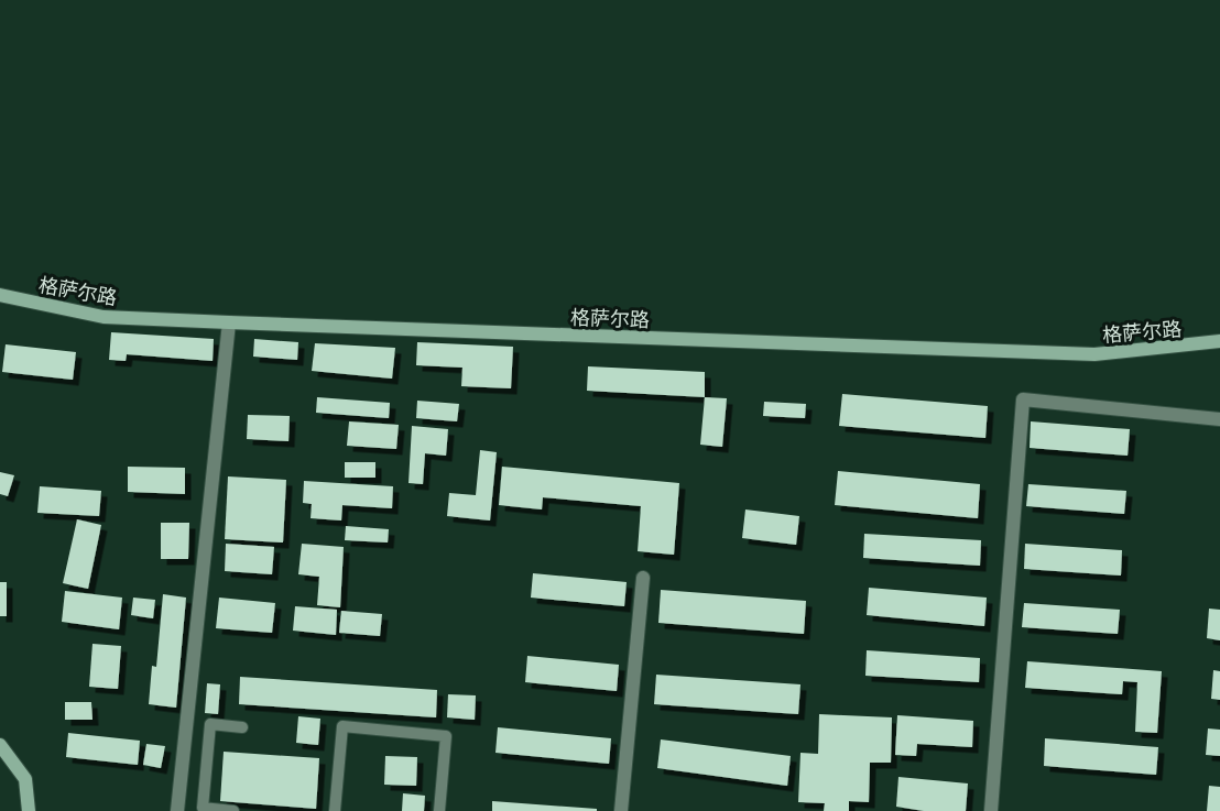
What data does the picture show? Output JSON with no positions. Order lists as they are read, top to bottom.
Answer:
{
  "streets": {
    "street": ["格萨尔路"]
  }
}
